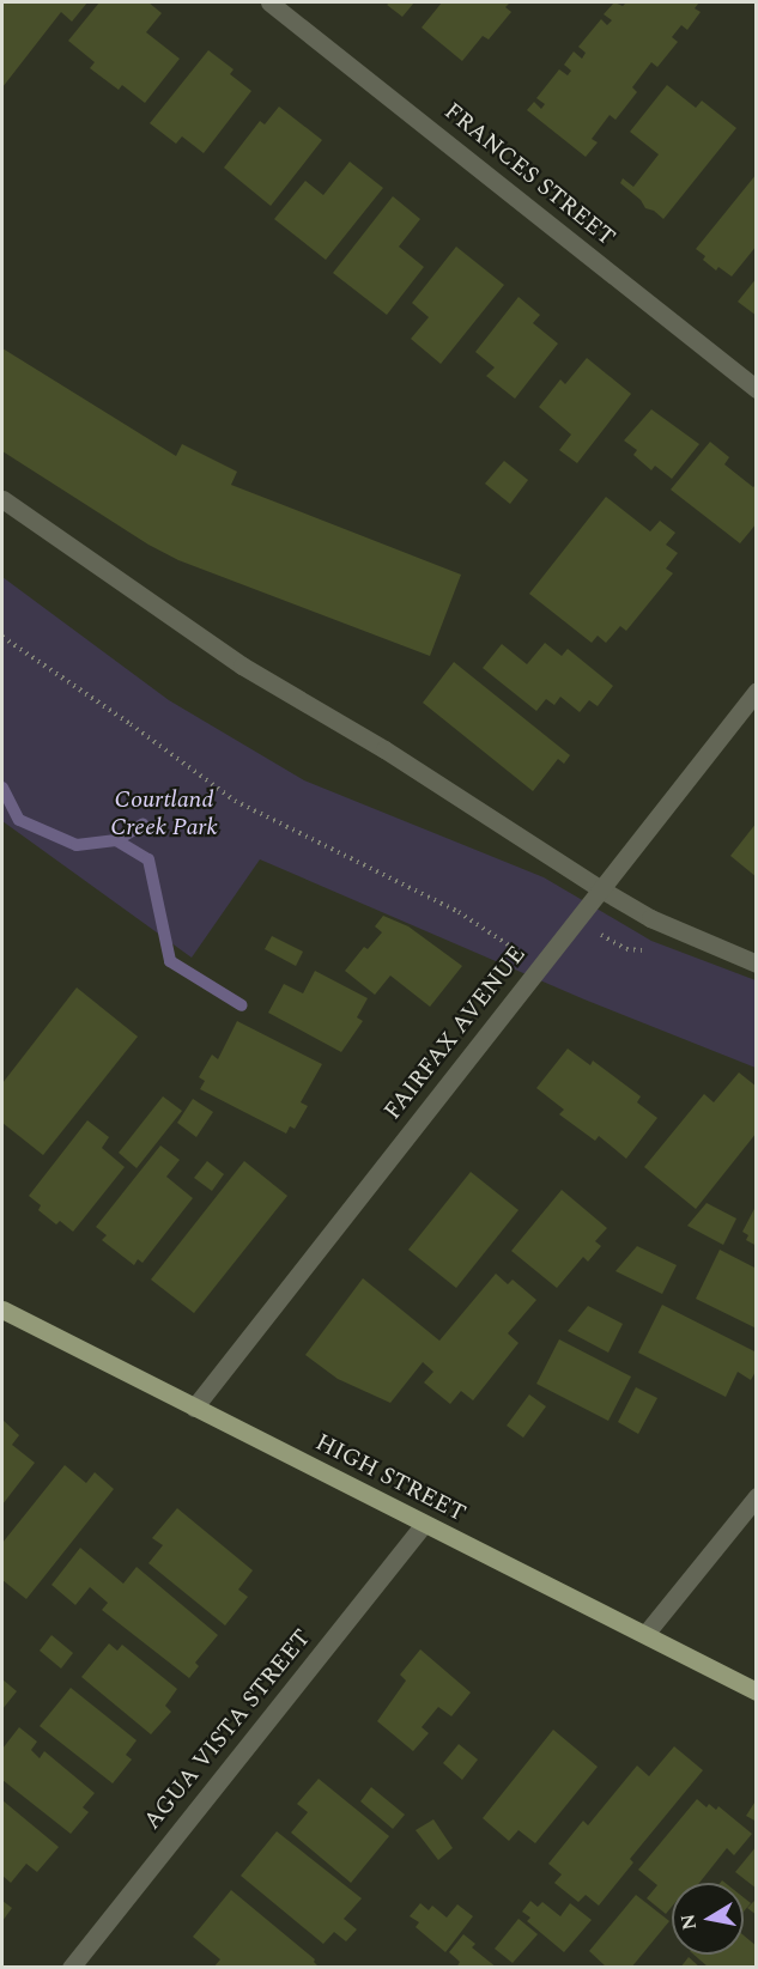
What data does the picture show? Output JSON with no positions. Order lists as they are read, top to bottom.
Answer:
{
  "streets": {
    "main road": ["HIGH STREET"],
    "street": ["FRANCES STREET", "FAIRFAX AVENUE", "AGUA VISTA STREET"]
  },
  "crossings": [
    ["FAIRFAX AVENUE", "HIGH STREET"],
    ["HIGH STREET", "AGUA VISTA STREET"]
  ],
  "parks": ["Courtland Creek Park"],
  "north": "left"
}
